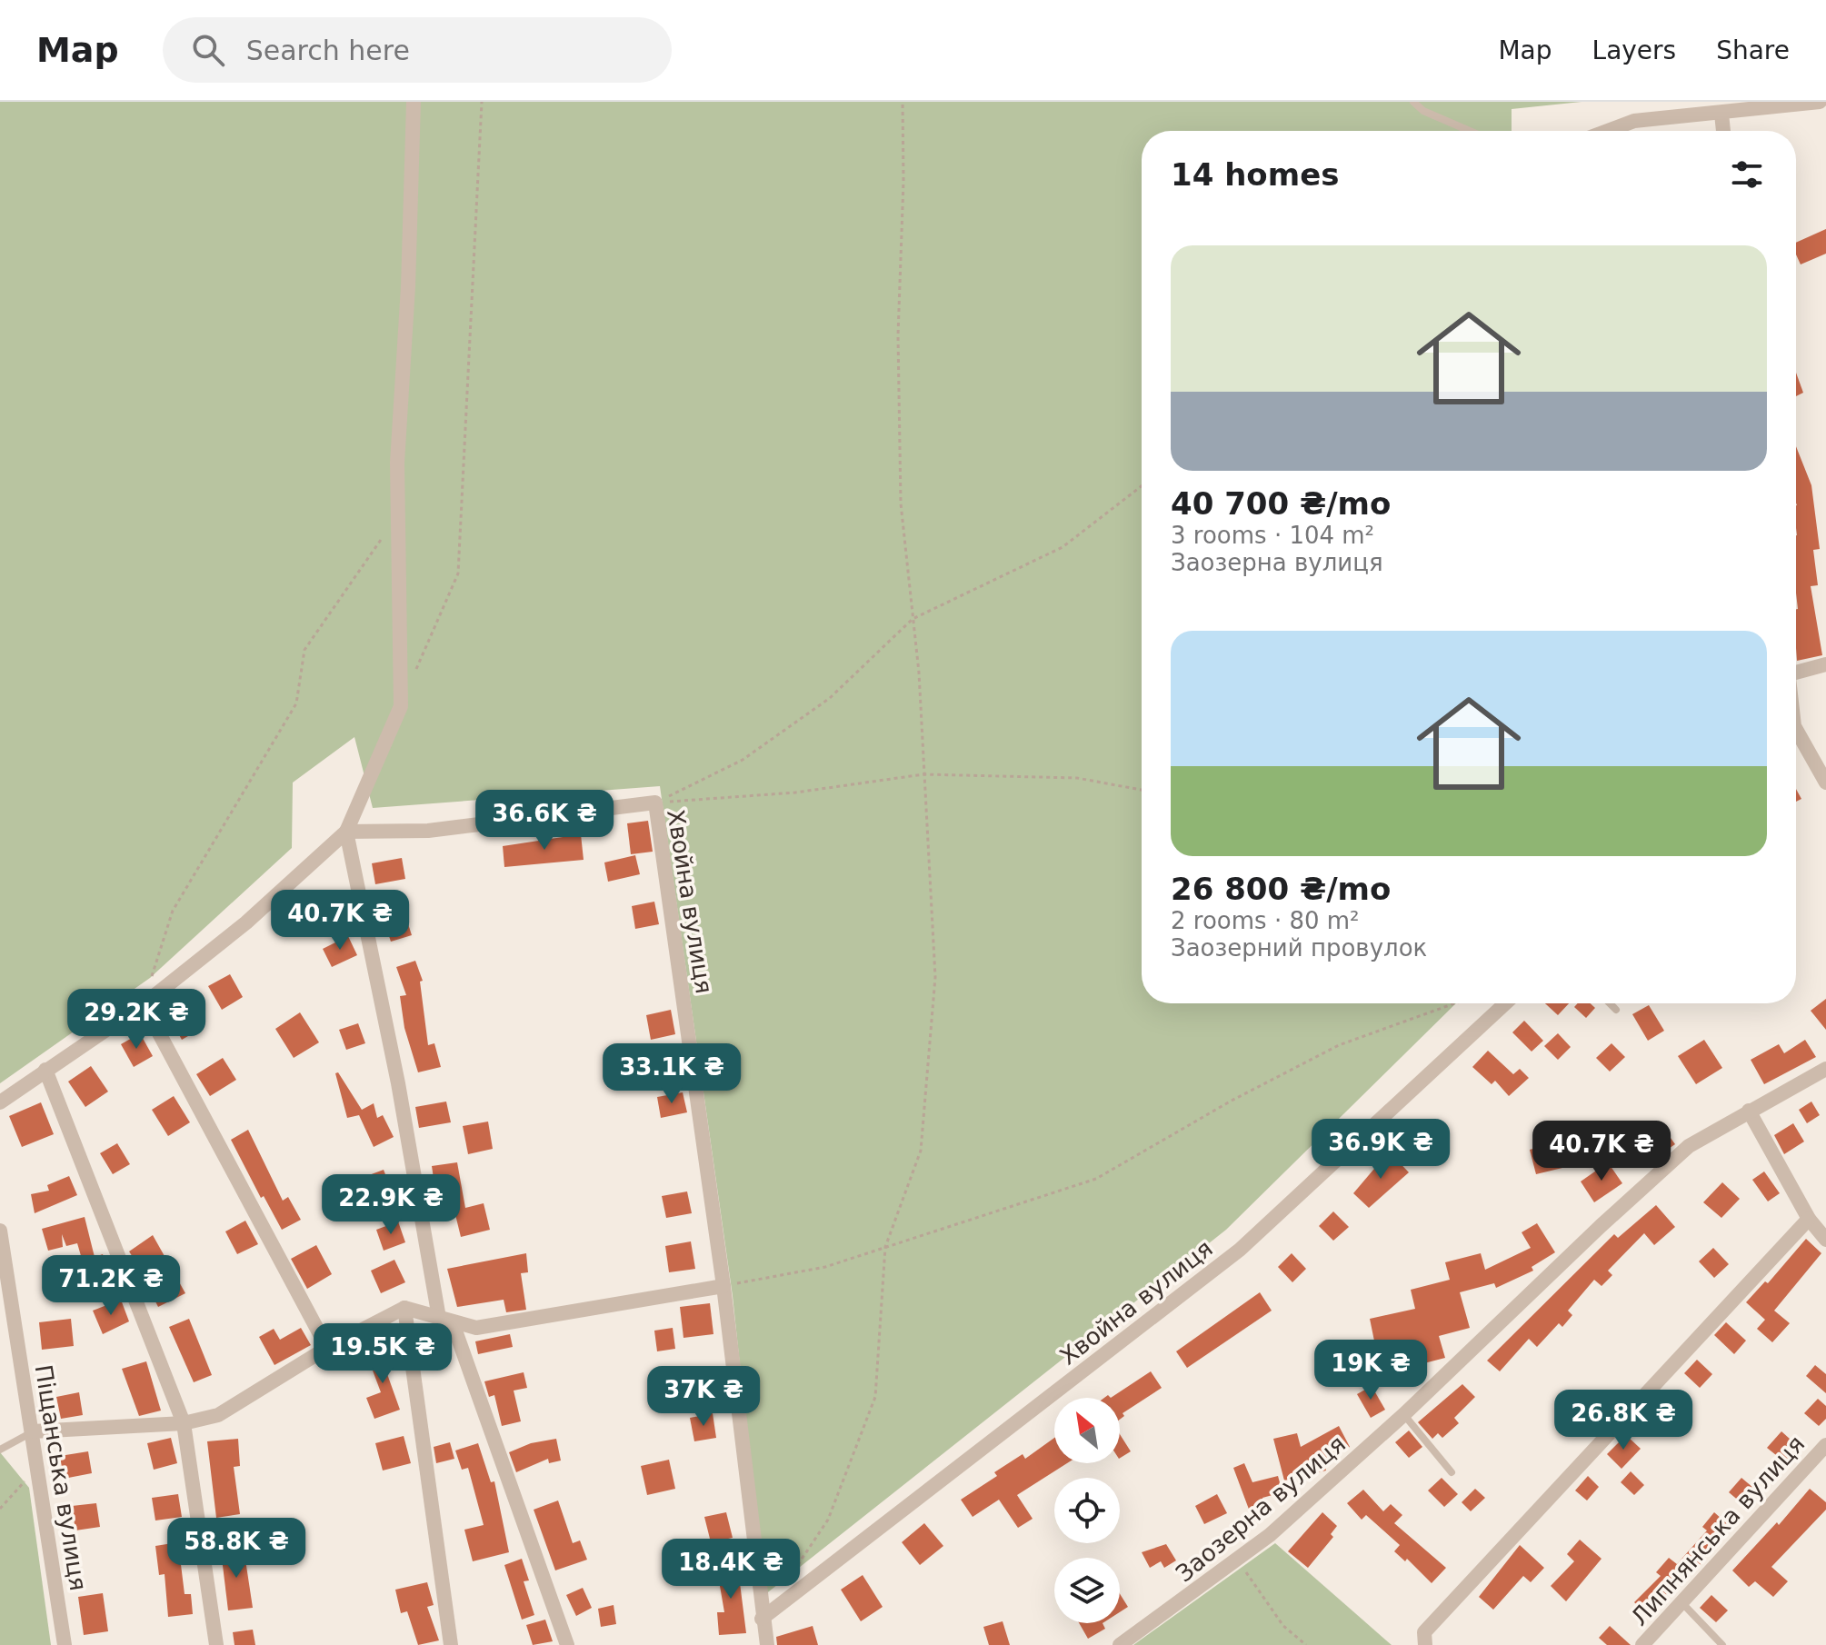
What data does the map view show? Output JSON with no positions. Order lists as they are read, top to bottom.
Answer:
{
  "streets": {
    "street": [
      "Хвойна вулиця",
      "Піщанська вулиця",
      "Заозерна вулиця",
      "Липнянська вулиця"
    ]
  },
  "north": "top left",
  "page": {
    "header": "Map",
    "search": "Search here",
    "nav": ["Map", "Layers", "Share"],
    "heading": "14 homes",
    "list": [
      {
        "name": "40 700 ₴/mo",
        "note": "3 rooms · 104 m² · Заозерна вулиця"
      },
      {
        "name": "26 800 ₴/mo",
        "note": "2 rooms · 80 m² · Заозерний провулок"
      }
    ],
    "price": [
      "36.6K ₴",
      "40.7K ₴",
      "29.2K ₴",
      "33.1K ₴",
      "36.9K ₴",
      "40.7K ₴",
      "22.9K ₴",
      "71.2K ₴",
      "19.5K ₴",
      "19K ₴",
      "37K ₴",
      "26.8K ₴",
      "58.8K ₴",
      "18.4K ₴"
    ]
  }
}
